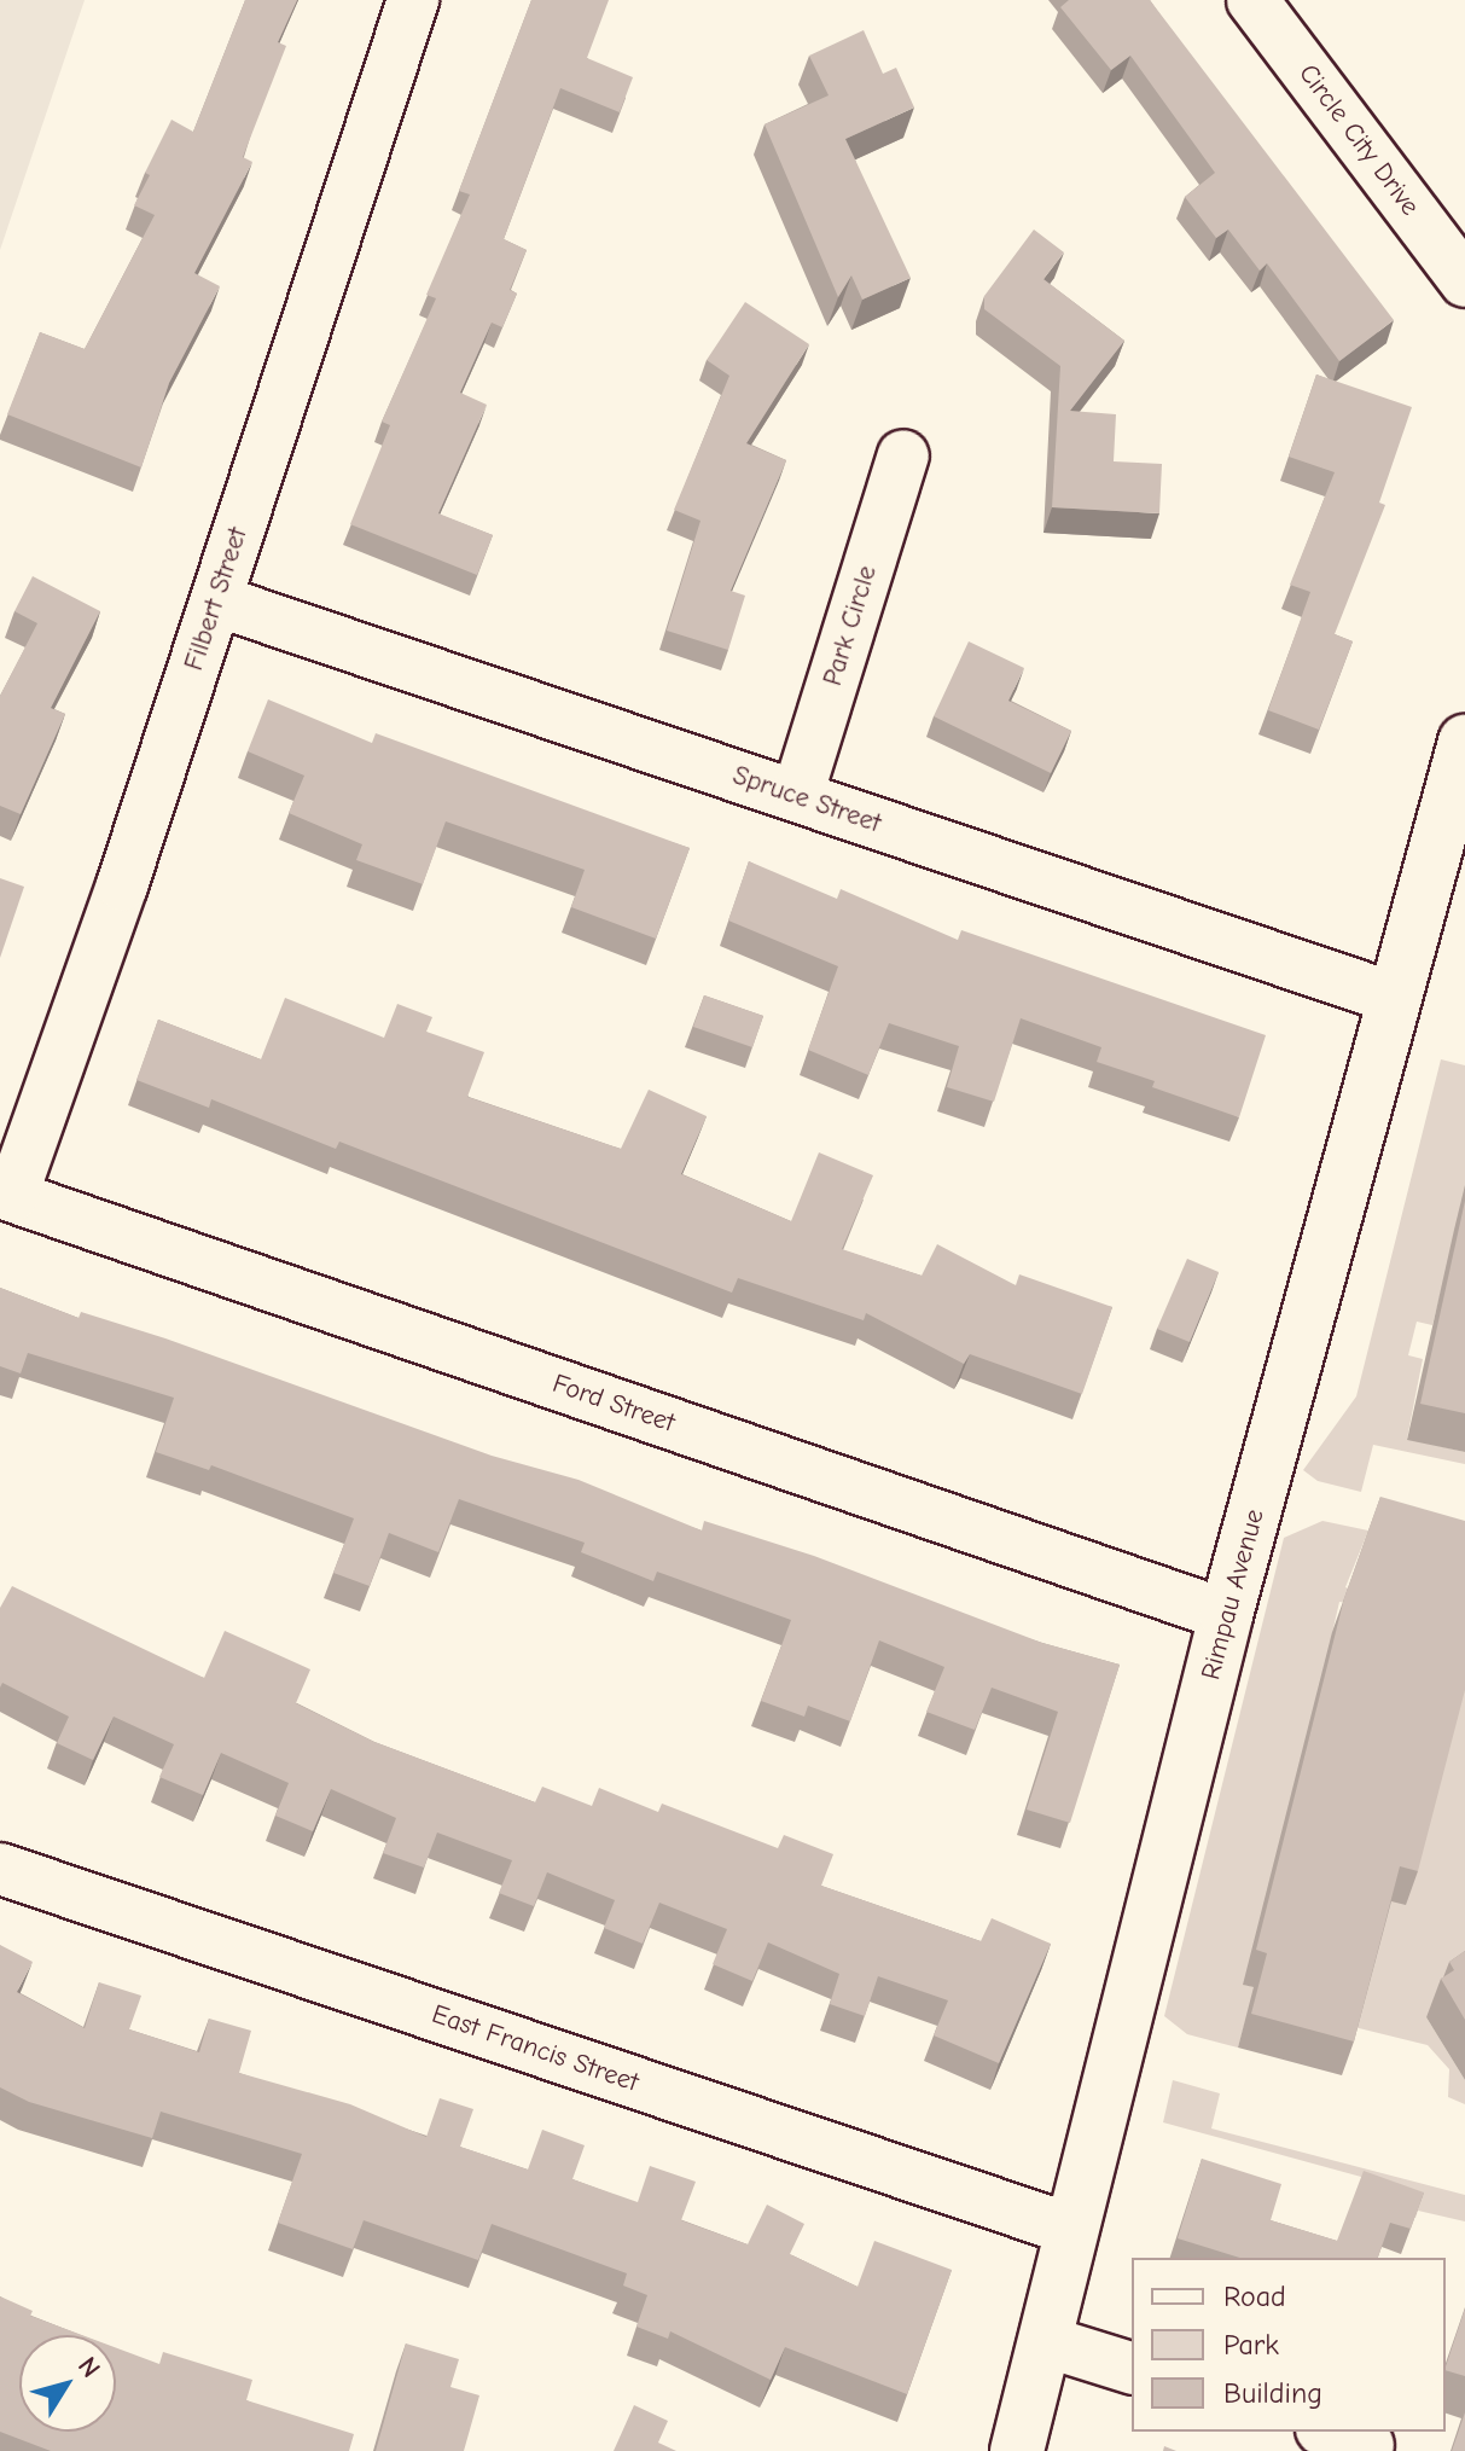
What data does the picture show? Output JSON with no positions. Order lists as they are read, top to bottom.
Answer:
{
  "streets": {
    "main road": ["Rimpau Avenue"],
    "street": [
      "Circle City Drive",
      "Filbert Street",
      "Park Circle",
      "Spruce Street",
      "Ford Street",
      "East Francis Street"
    ]
  },
  "crossings": [
    ["Filbert Street", "Spruce Street"],
    ["Filbert Street", "Ford Street"],
    ["Park Circle", "Spruce Street"],
    ["Spruce Street", "Rimpau Avenue"],
    ["Ford Street", "Rimpau Avenue"],
    ["Rimpau Avenue", "East Francis Street"]
  ],
  "legend": ["Road", "Park", "Building"],
  "north": "top right"
}
